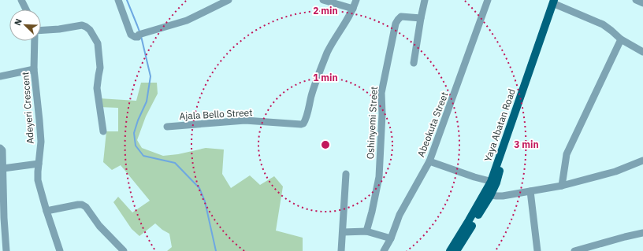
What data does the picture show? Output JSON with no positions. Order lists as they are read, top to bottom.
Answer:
{
  "streets": {
    "main road": ["Yaya Abatan Road"],
    "street": [
      "Adeyeri Crescent",
      "Ajala Bello Street",
      "Oshinyemi Street",
      "Abeokuta Street"
    ]
  },
  "north": "top left",
  "rings": ["2 min", "1 min", "3 min"]
}
